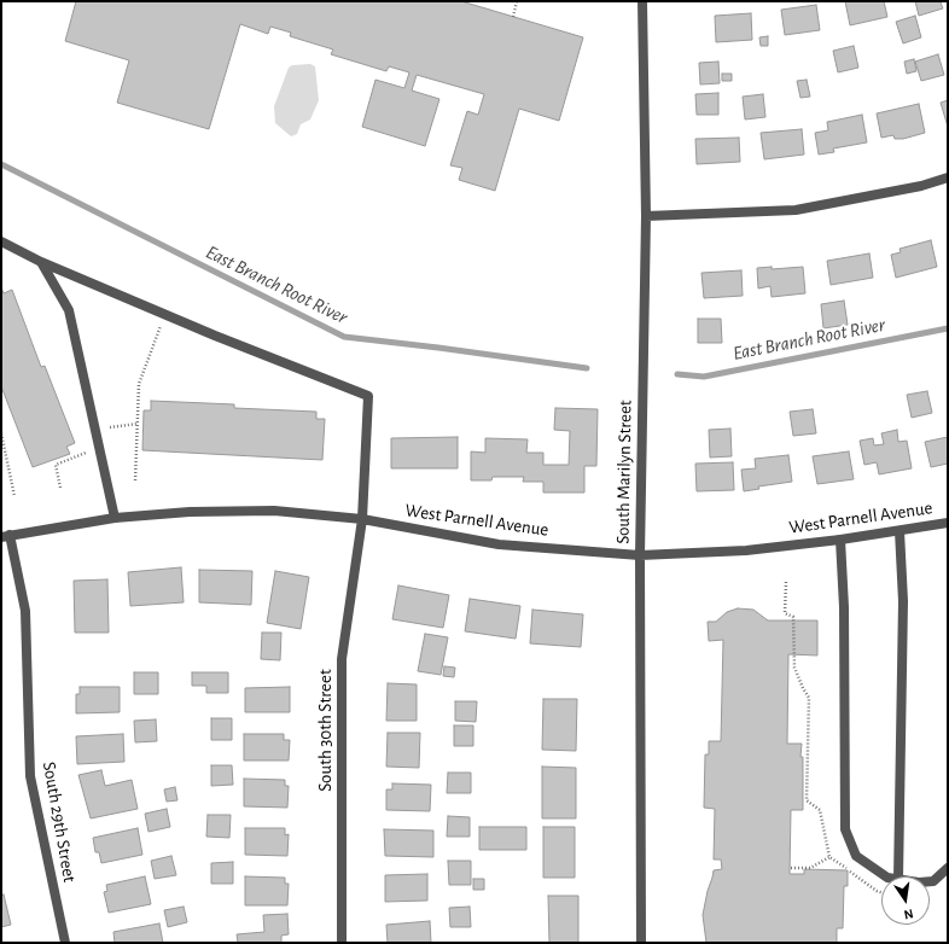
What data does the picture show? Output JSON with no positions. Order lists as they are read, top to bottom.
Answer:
{
  "streets": {
    "street": [
      "South Marilyn Street",
      "West Parnell Avenue",
      "South 30th Street",
      "South 29th Street"
    ]
  },
  "crossings": [
    ["South Marilyn Street", "West Parnell Avenue"],
    ["West Parnell Avenue", "South 30th Street"],
    ["West Parnell Avenue", "South 29th Street"]
  ],
  "water": ["East Branch Root River"],
  "north": "bottom"
}
